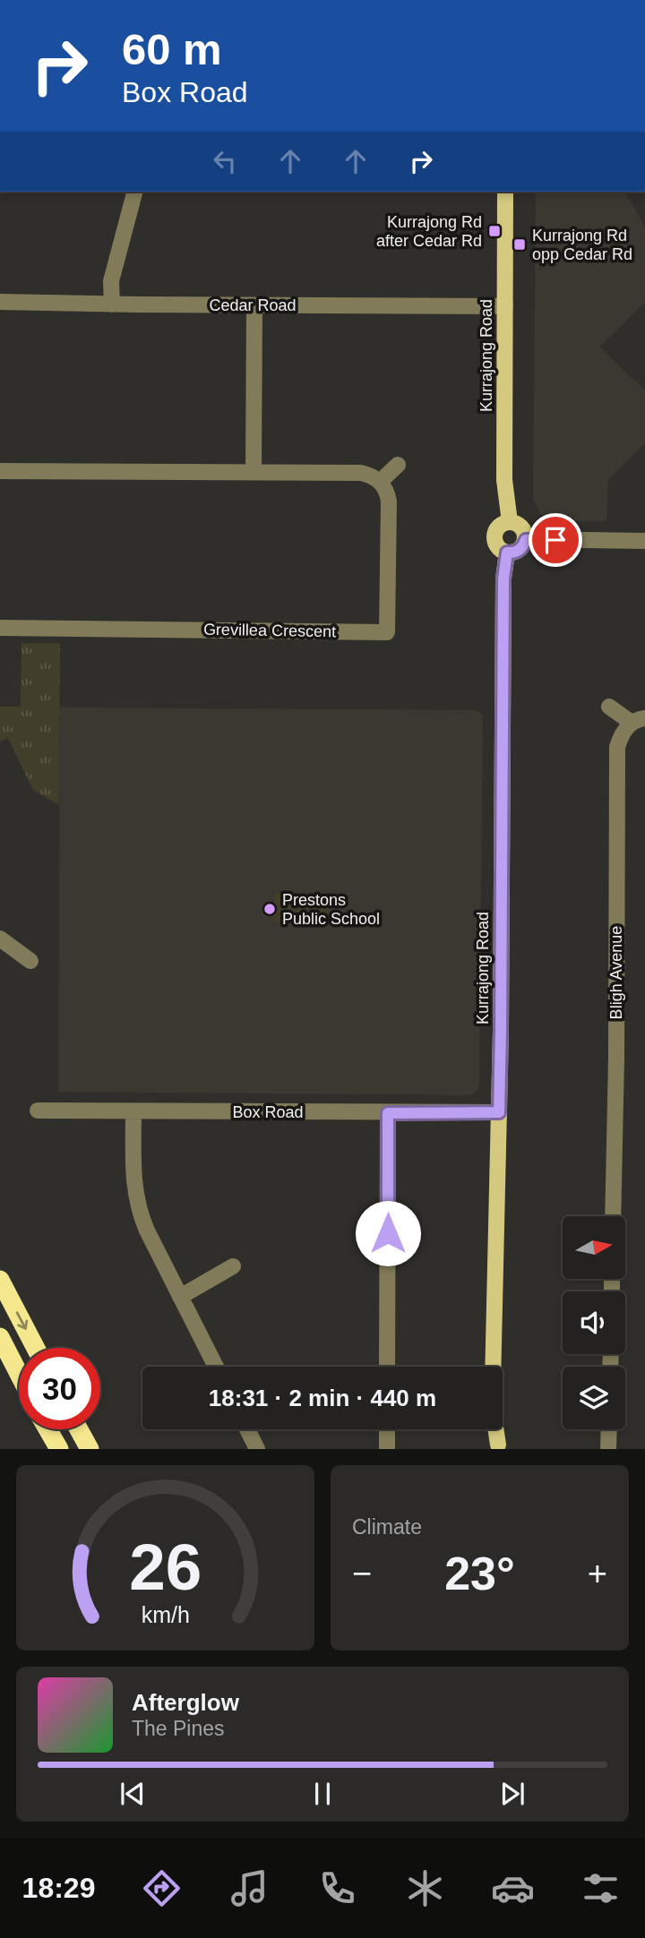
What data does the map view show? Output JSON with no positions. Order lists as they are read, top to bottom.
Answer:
{
  "streets": {
    "main road": ["Kurrajong Road"],
    "street": [
      "Cedar Road",
      "Grevillea Crescent",
      "Bligh Avenue",
      "Box Road"
    ]
  },
  "crossings": [
    ["Cedar Road", "Kurrajong Road"],
    ["Kurrajong Road", "Box Road"]
  ],
  "places": {
    "transit": ["Kurrajong Rd after Cedar Rd", "Kurrajong Rd opp Cedar Rd"],
    "other": ["Prestons Public School"]
  },
  "north": "right",
  "page": {
    "turn": ["60 m", "Box Road"],
    "limit": "30",
    "trip": "18:31 · 2 min · 440 m",
    "tile": "Climate",
    "heat": ["−", "23°", "+"],
    "song": ["Afterglow", "The Pines"],
    "tabs": "18:29",
    "gauge": ["26", "km/h"]
  }
}
